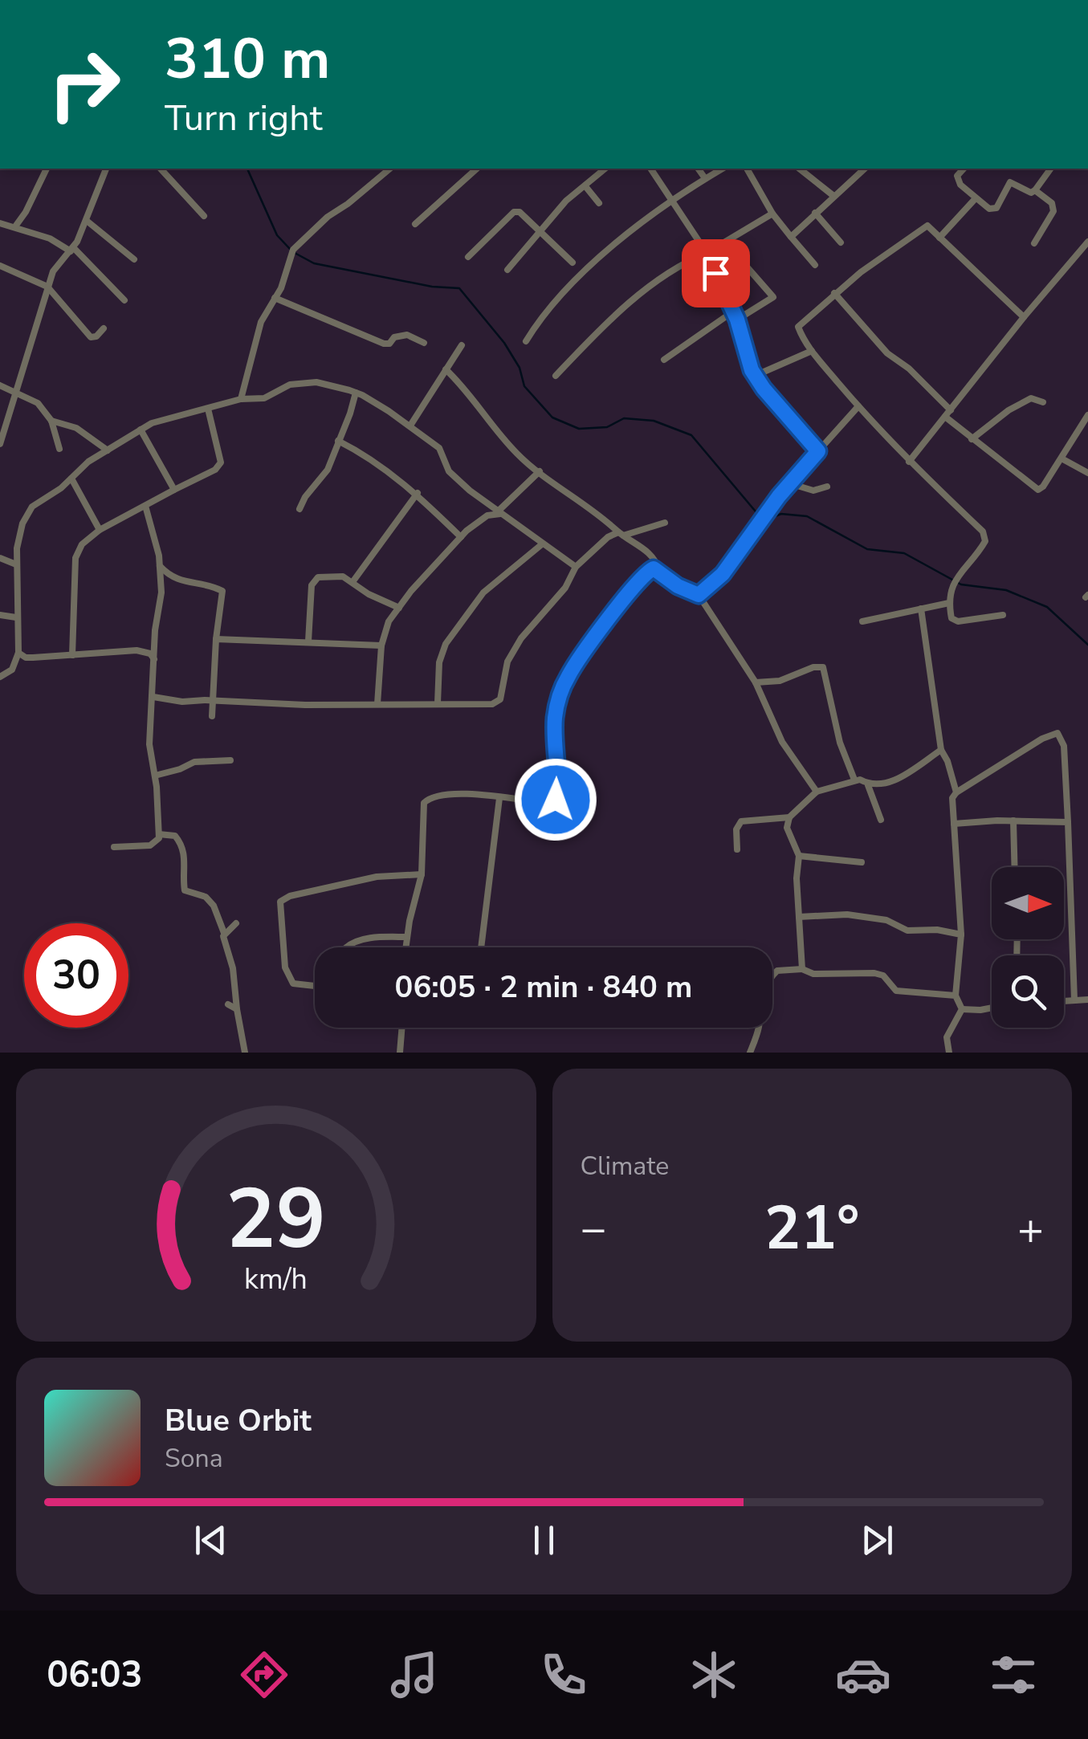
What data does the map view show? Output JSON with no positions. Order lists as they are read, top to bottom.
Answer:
{
  "north": "right",
  "page": {
    "turn": ["310 m", "Turn right"],
    "limit": "30",
    "trip": "06:05 · 2 min · 840 m",
    "tile": "Climate",
    "heat": ["−", "21°", "+"],
    "song": ["Blue Orbit", "Sona"],
    "tabs": "06:03",
    "gauge": ["29", "km/h"]
  }
}
